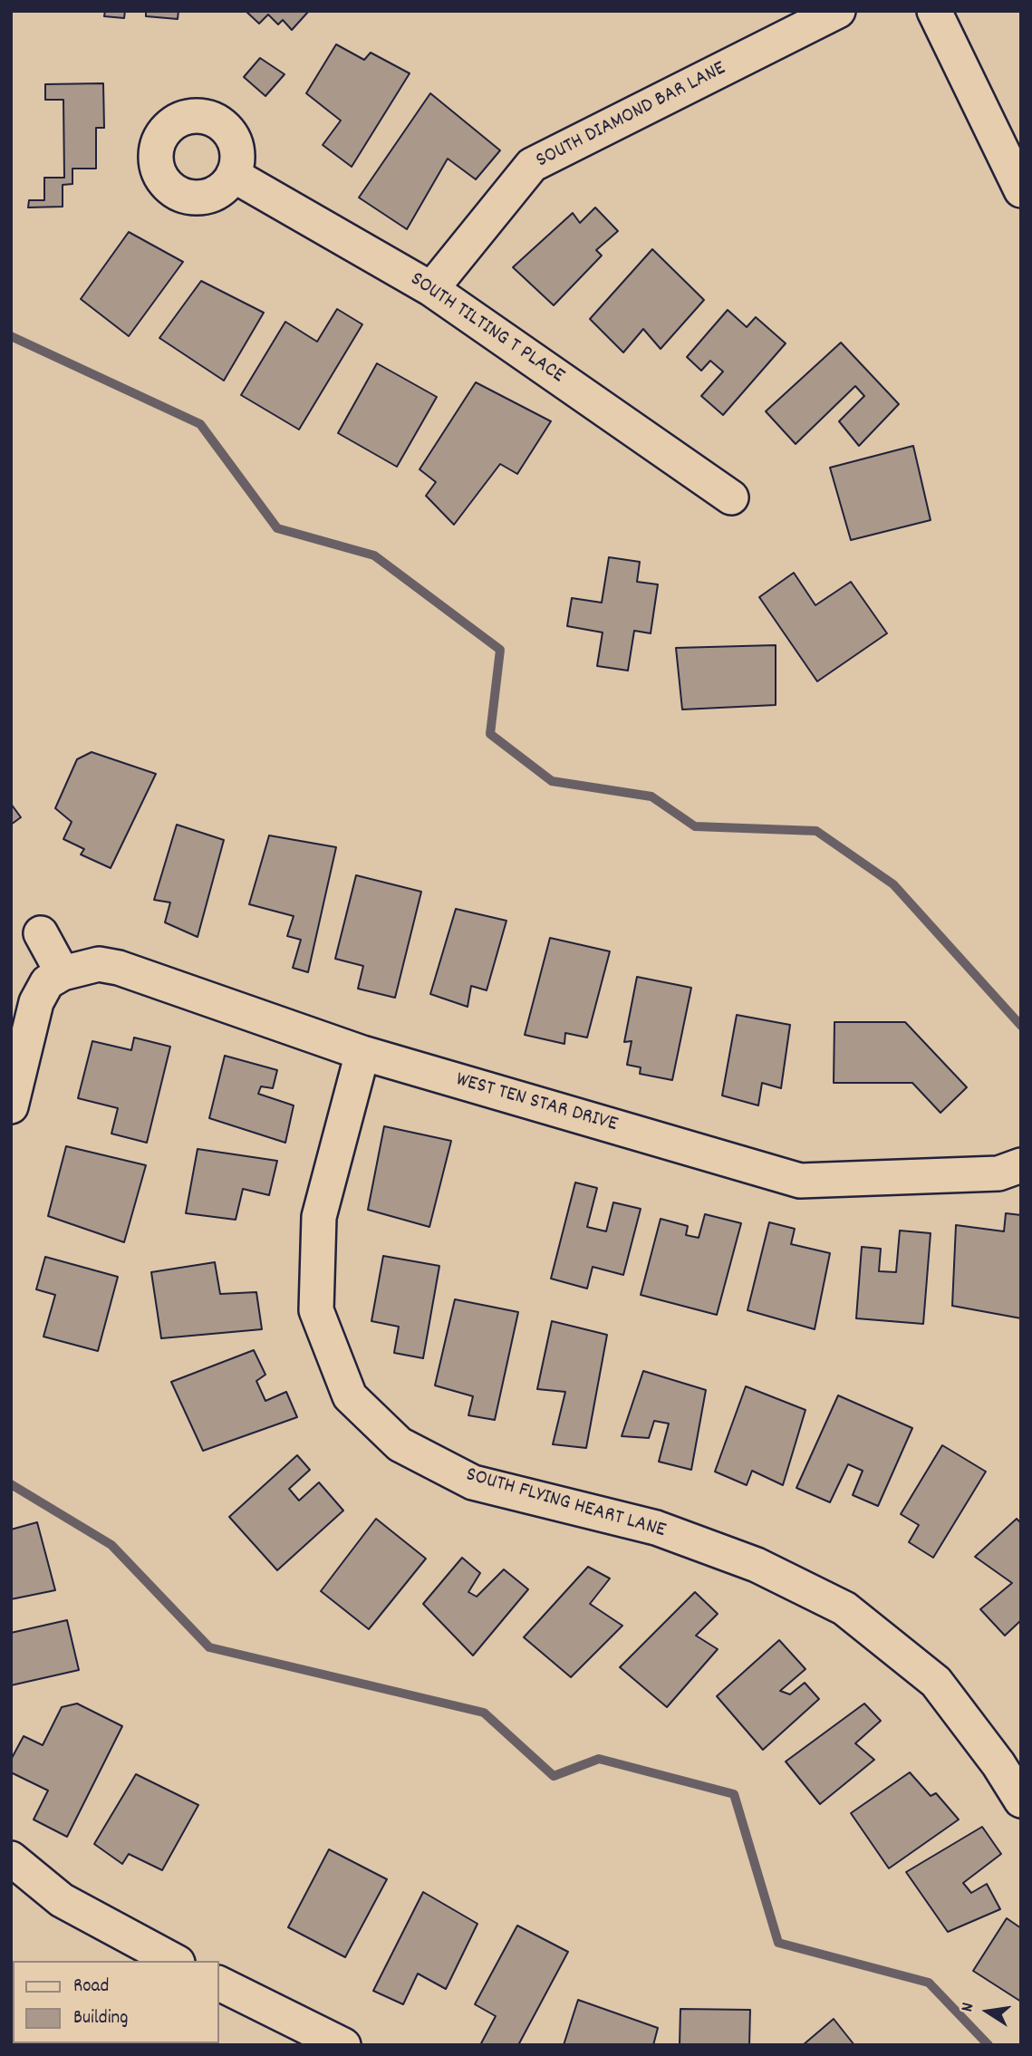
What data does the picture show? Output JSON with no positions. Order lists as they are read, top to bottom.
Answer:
{
  "streets": {
    "street": [
      "SOUTH DIAMOND BAR LANE",
      "SOUTH TILTING T PLACE",
      "WEST TEN STAR DRIVE",
      "SOUTH FLYING HEART LANE"
    ]
  },
  "crossings": [
    ["SOUTH DIAMOND BAR LANE", "SOUTH TILTING T PLACE"],
    ["WEST TEN STAR DRIVE", "SOUTH FLYING HEART LANE"]
  ],
  "legend": ["Road", "Building"],
  "north": "left"
}
